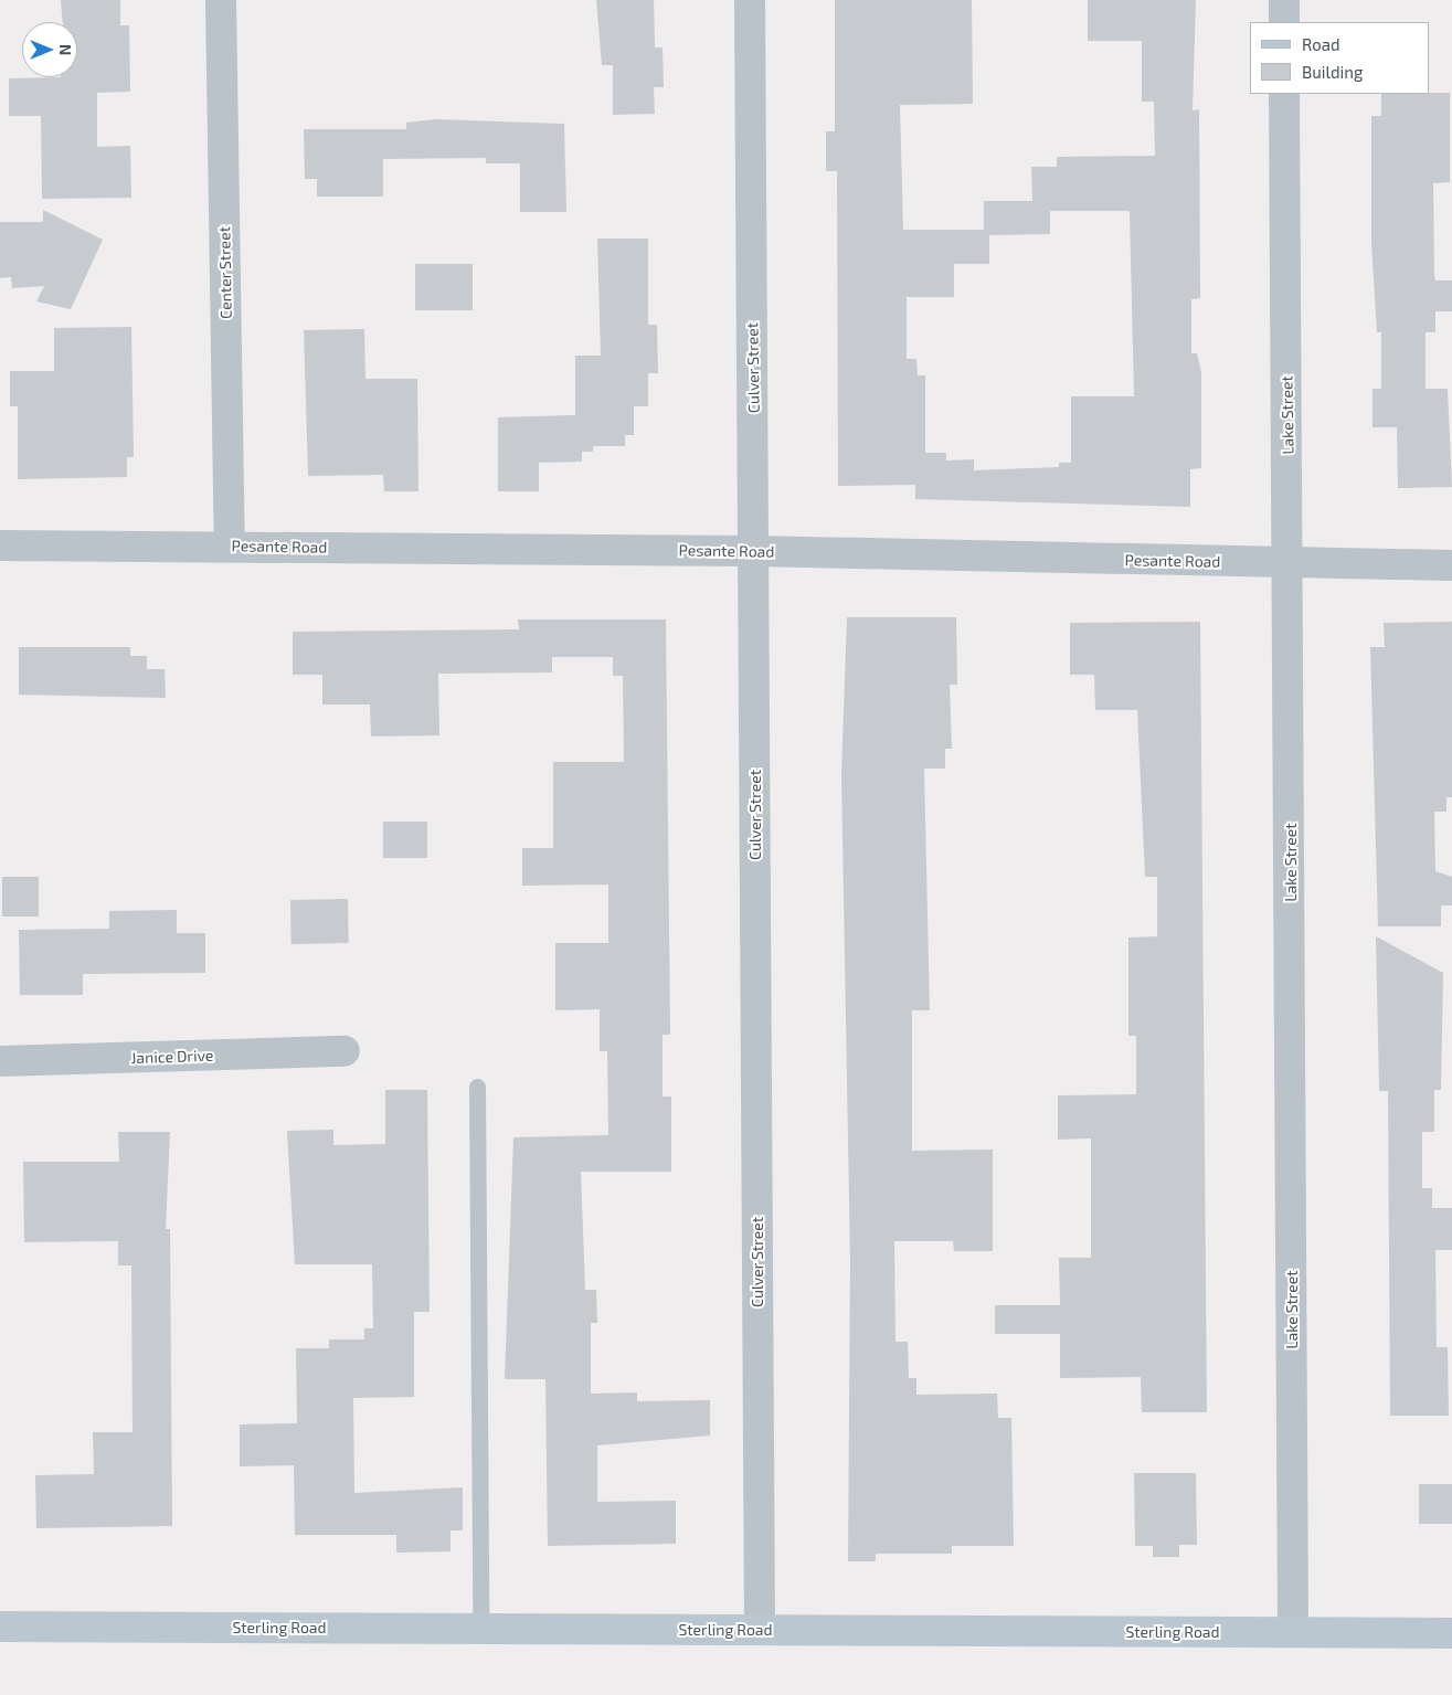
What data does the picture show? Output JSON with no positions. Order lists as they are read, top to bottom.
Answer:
{
  "streets": {
    "street": [
      "Center Street",
      "Culver Street",
      "Lake Street",
      "Pesante Road",
      "Janice Drive",
      "Sterling Road"
    ]
  },
  "crossings": [
    ["Center Street", "Pesante Road"],
    ["Culver Street", "Pesante Road"],
    ["Culver Street", "Sterling Road"],
    ["Lake Street", "Pesante Road"],
    ["Lake Street", "Sterling Road"]
  ],
  "legend": ["Road", "Building"],
  "north": "right"
}
